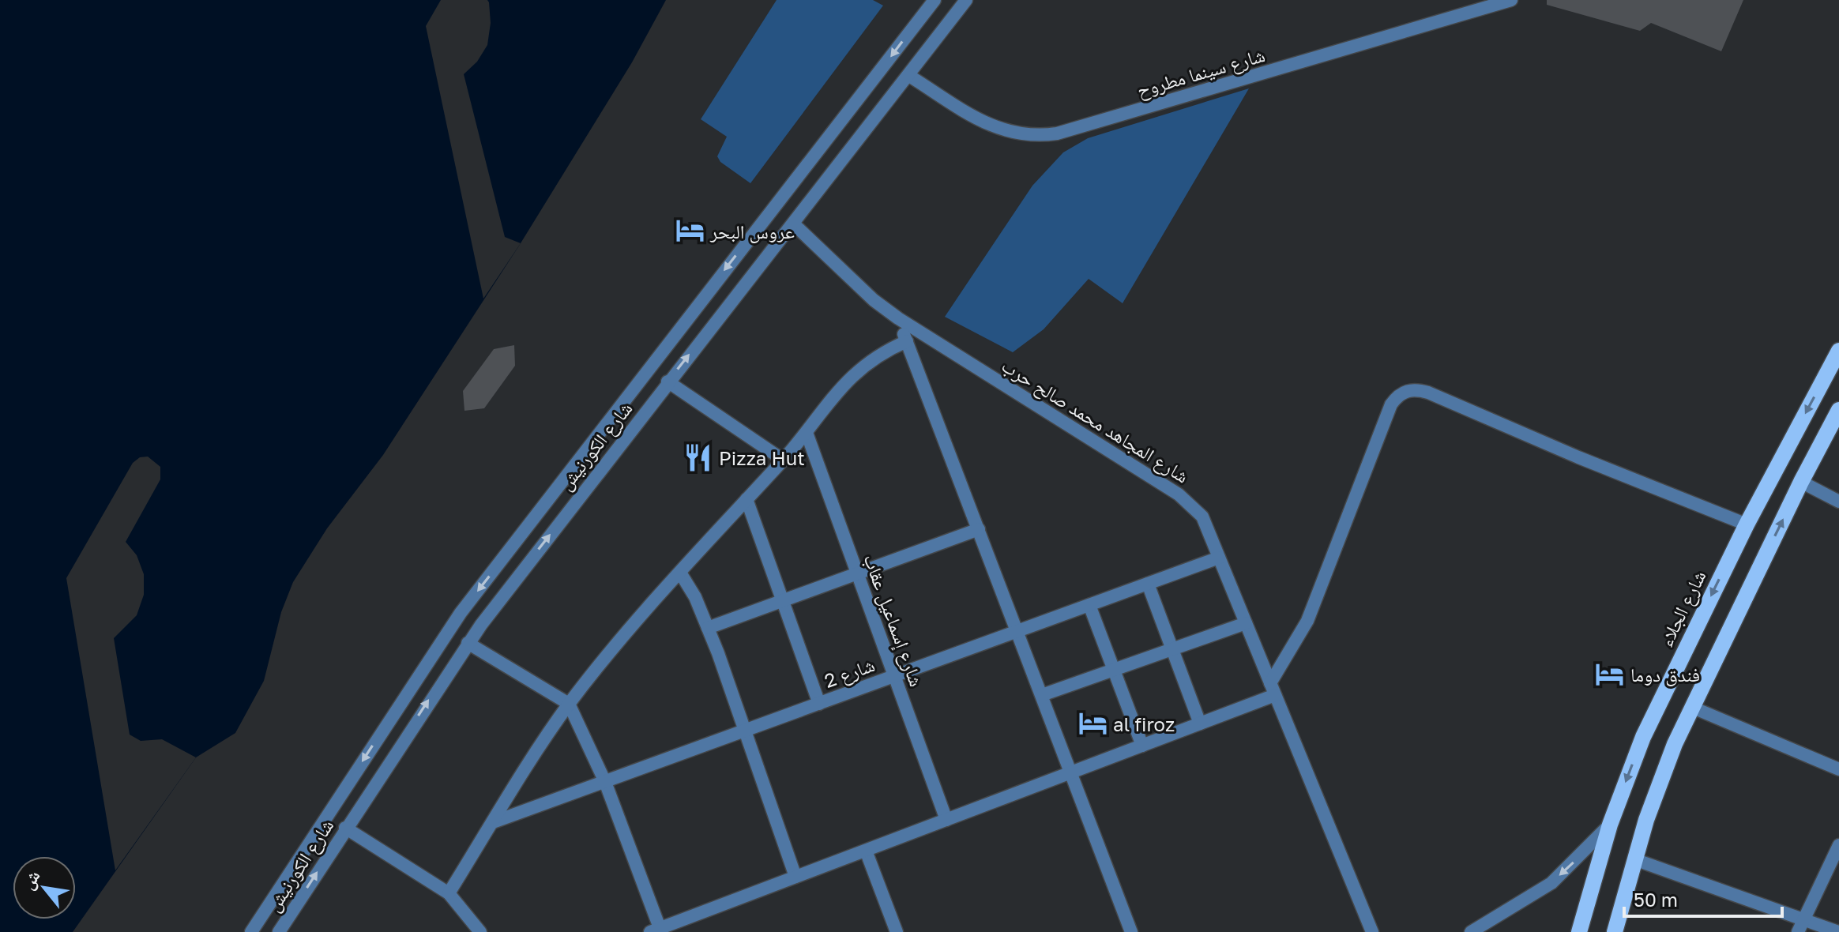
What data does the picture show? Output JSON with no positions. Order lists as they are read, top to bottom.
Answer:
{
  "streets": {
    "main road": ["شارع الجلاء"],
    "street": [
      "شارع سينما مطروح",
      "شارع المجاهد محمد صالح حرب",
      "شارع الكورنيش",
      "شارع إسماعيل عقاب",
      "شارع 2"
    ]
  },
  "crossings": [
    ["شارع سينما مطروح", "شارع الكورنيش"],
    ["شارع المجاهد محمد صالح حرب", "شارع الكورنيش"],
    ["شارع المجاهد محمد صالح حرب", "شارع 2"],
    ["شارع إسماعيل عقاب", "شارع 2"]
  ],
  "places": {
    "hotel": ["عروس البحر", "فندق دوما", "al firoz"],
    "restaurant": ["Pizza Hut"]
  },
  "scale_bar": "50 m",
  "north": "top left"
}
